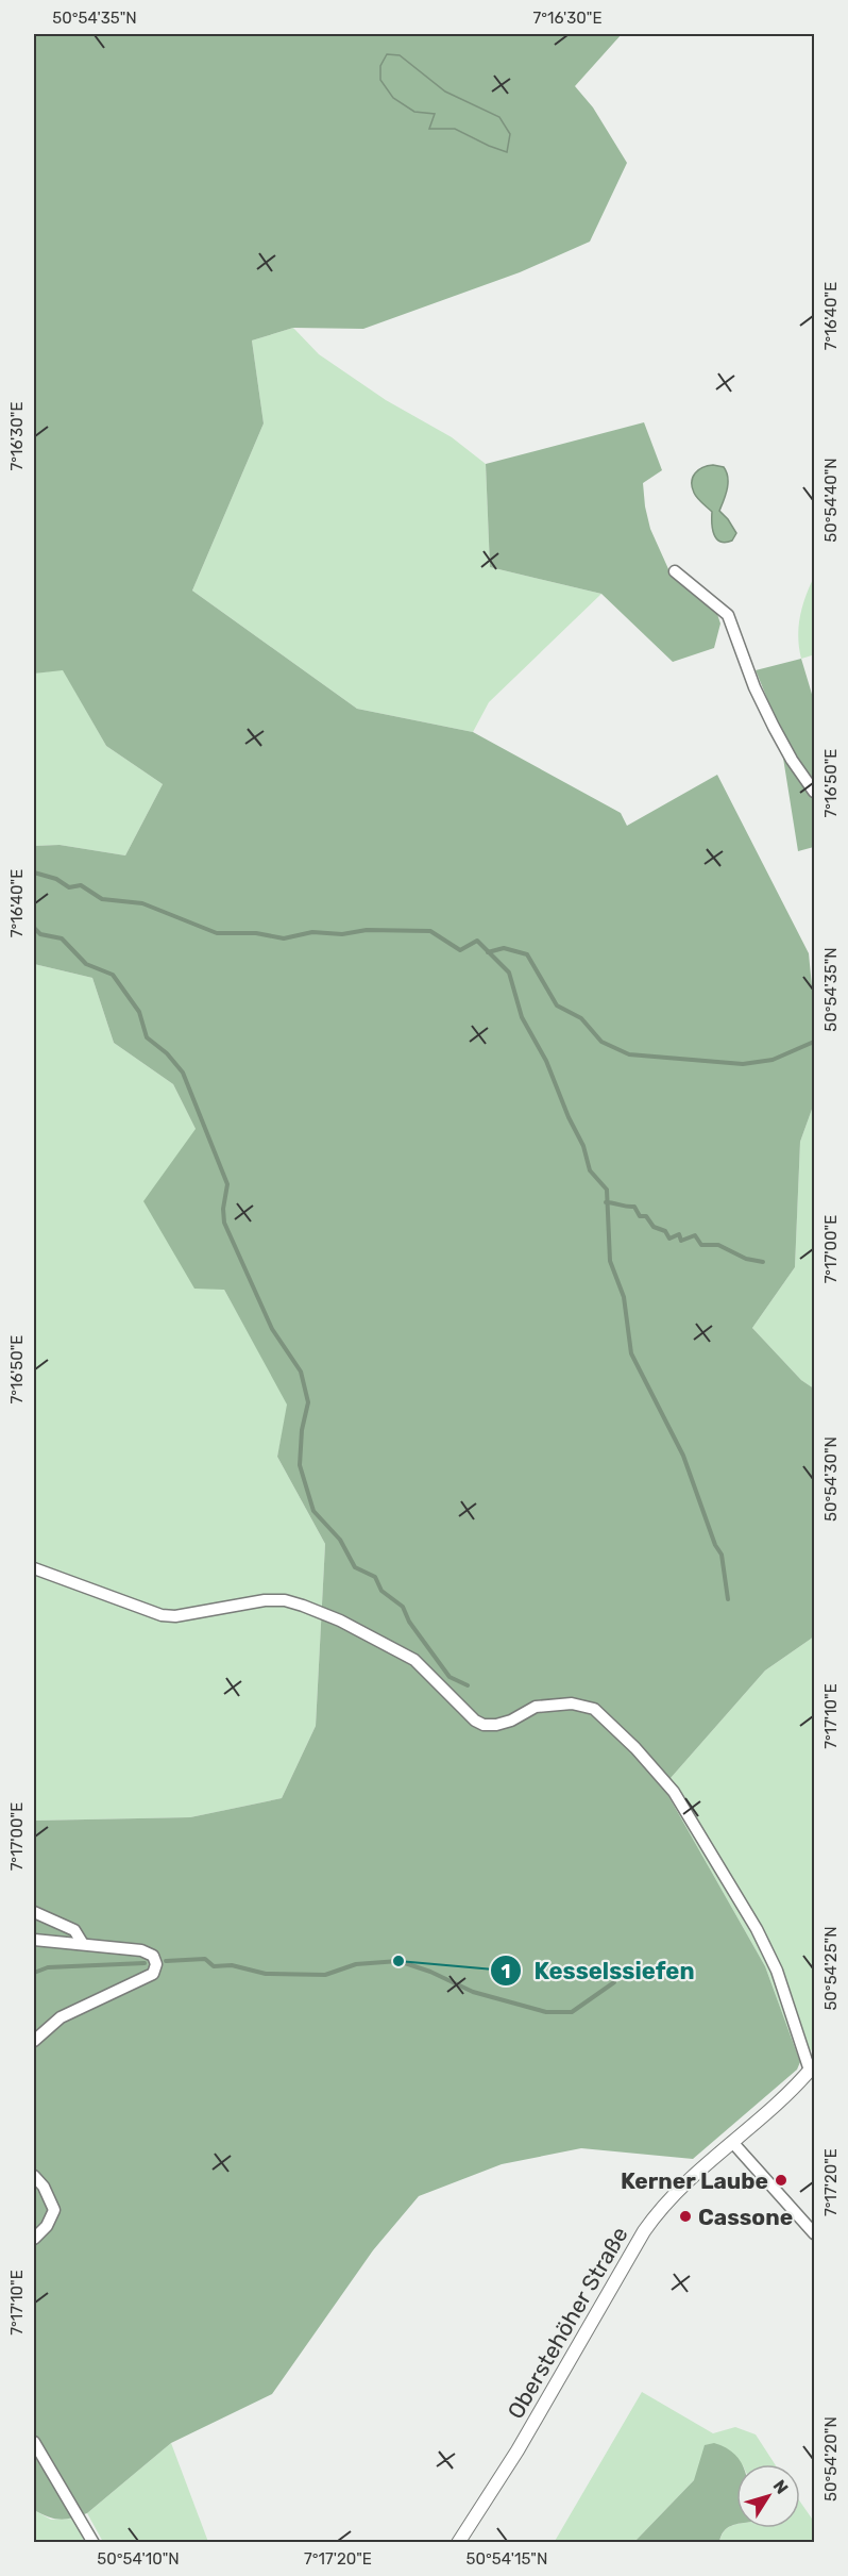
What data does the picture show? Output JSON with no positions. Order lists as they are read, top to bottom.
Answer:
{
  "streets": {
    "street": ["Oberstehöher Straße"]
  },
  "places": ["Kesselssiefen", "Kerner Laube", "Cassone"],
  "north": "top right",
  "coordinates": [
    "50°54'35\"N",
    "7°16'30\"E",
    "7°16'40\"E",
    "50°54'40\"N",
    "7°16'50\"E",
    "7°17'00\"E",
    "50°54'30\"N",
    "7°17'10\"E",
    "50°54'25\"N",
    "7°17'20\"E",
    "50°54'20\"N",
    "50°54'10\"N",
    "50°54'15\"N"
  ]
}
